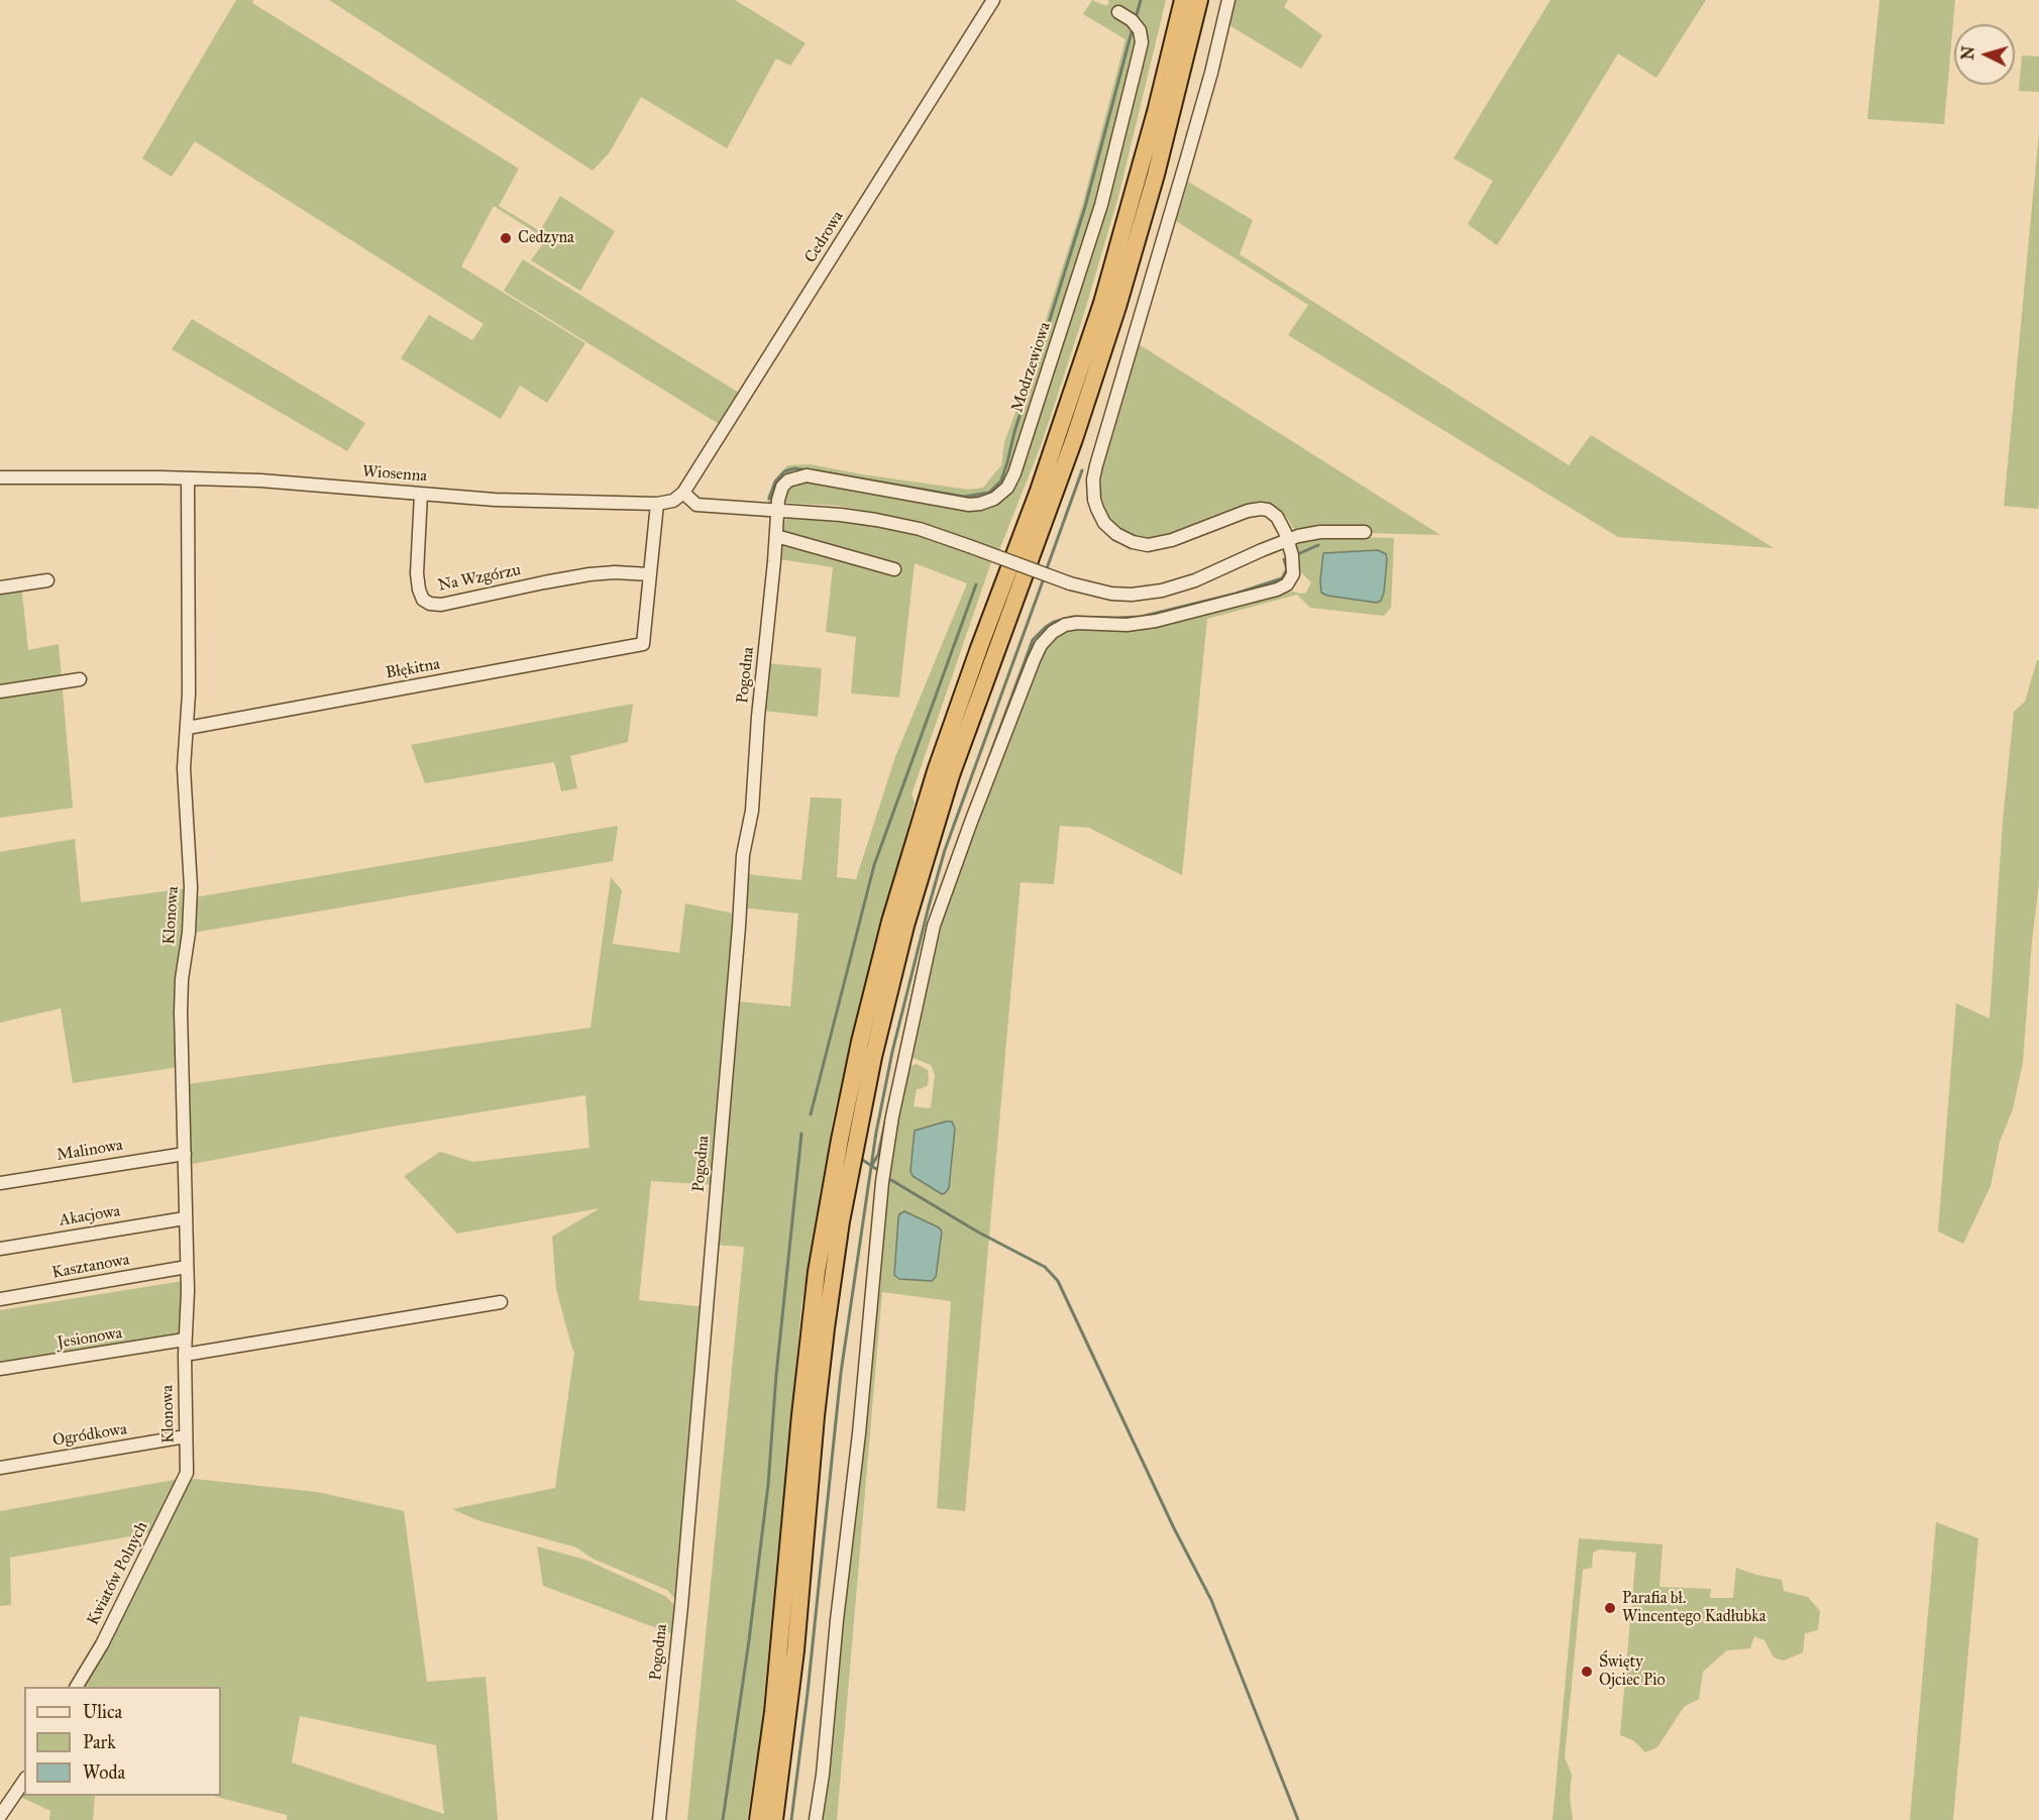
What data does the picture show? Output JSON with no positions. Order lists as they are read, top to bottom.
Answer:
{
  "streets": {
    "street": [
      "Cedrowa",
      "Modrzewiowa",
      "Wiosenna",
      "Na Wzgórzu",
      "Błękitna",
      "Pogodna",
      "Klonowa",
      "Malinowa",
      "Akacjowa",
      "Kasztanowa",
      "Jesionowa",
      "Ogródkowa",
      "Kwiatów Polnych"
    ]
  },
  "crossings": [
    ["Cedrowa", "Wiosenna"],
    ["Modrzewiowa", "Pogodna"],
    ["Wiosenna", "Na Wzgórzu"],
    ["Wiosenna", "Klonowa"],
    ["Na Wzgórzu", "Błękitna"],
    ["Błękitna", "Klonowa"],
    ["Klonowa", "Malinowa"],
    ["Klonowa", "Akacjowa"],
    ["Klonowa", "Kasztanowa"],
    ["Klonowa", "Jesionowa"],
    ["Klonowa", "Ogródkowa"],
    ["Klonowa", "Kwiatów Polnych"]
  ],
  "places": ["Cedzyna", "Parafia bł. Wincentego Kadłubka", "Święty Ojciec Pio"],
  "legend": ["Ulica", "Park", "Woda"],
  "north": "left"
}
